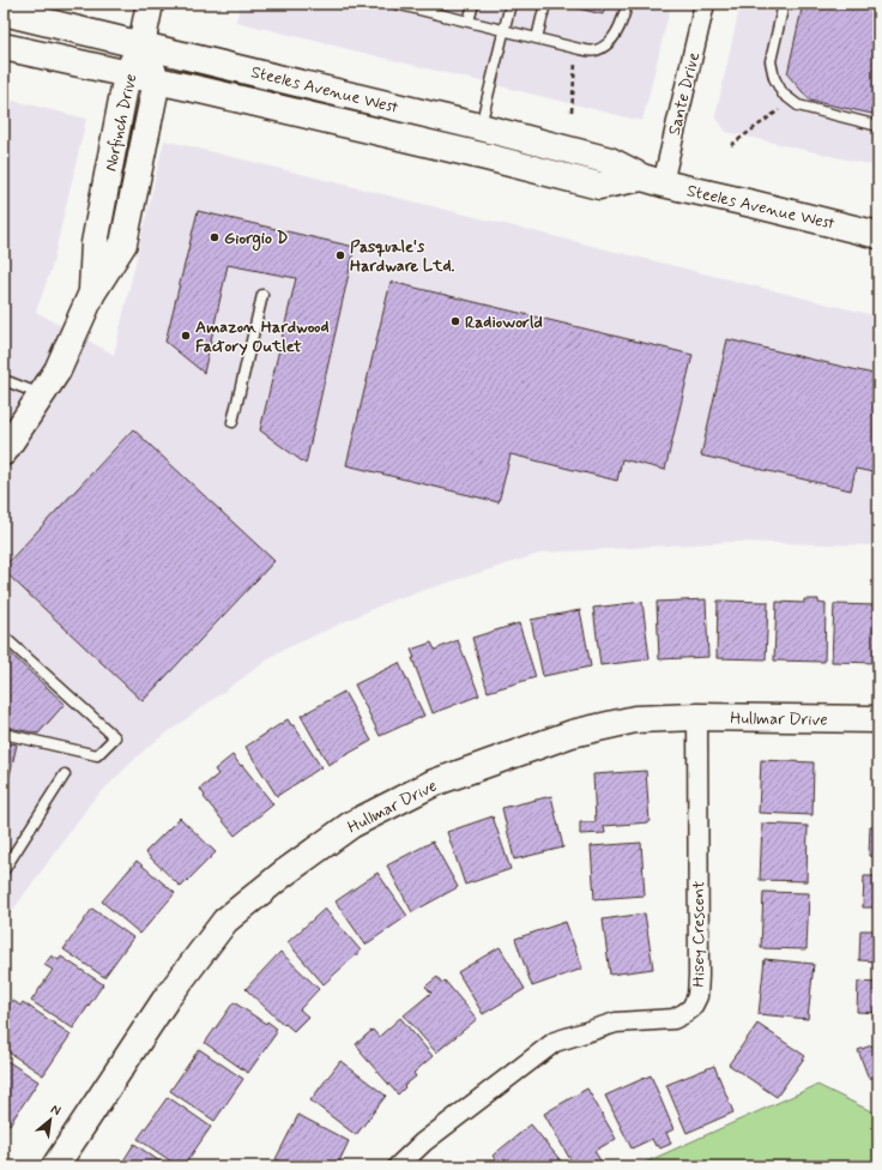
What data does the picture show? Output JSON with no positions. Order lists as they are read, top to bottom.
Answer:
{
  "streets": {
    "main road": ["Steeles Avenue West", "Norfinch Drive", "Hullmar Drive"],
    "street": ["Sante Drive", "Hisey Crescent"]
  },
  "crossings": [
    ["Steeles Avenue West", "Sante Drive"],
    ["Steeles Avenue West", "Norfinch Drive"],
    ["Hullmar Drive", "Hisey Crescent"]
  ],
  "places": [
    "Giorgio D",
    "Pasquale's Hardware Ltd.",
    "Radioworld",
    "Amazon Hardwood Factory Outlet"
  ],
  "north": "top right"
}
